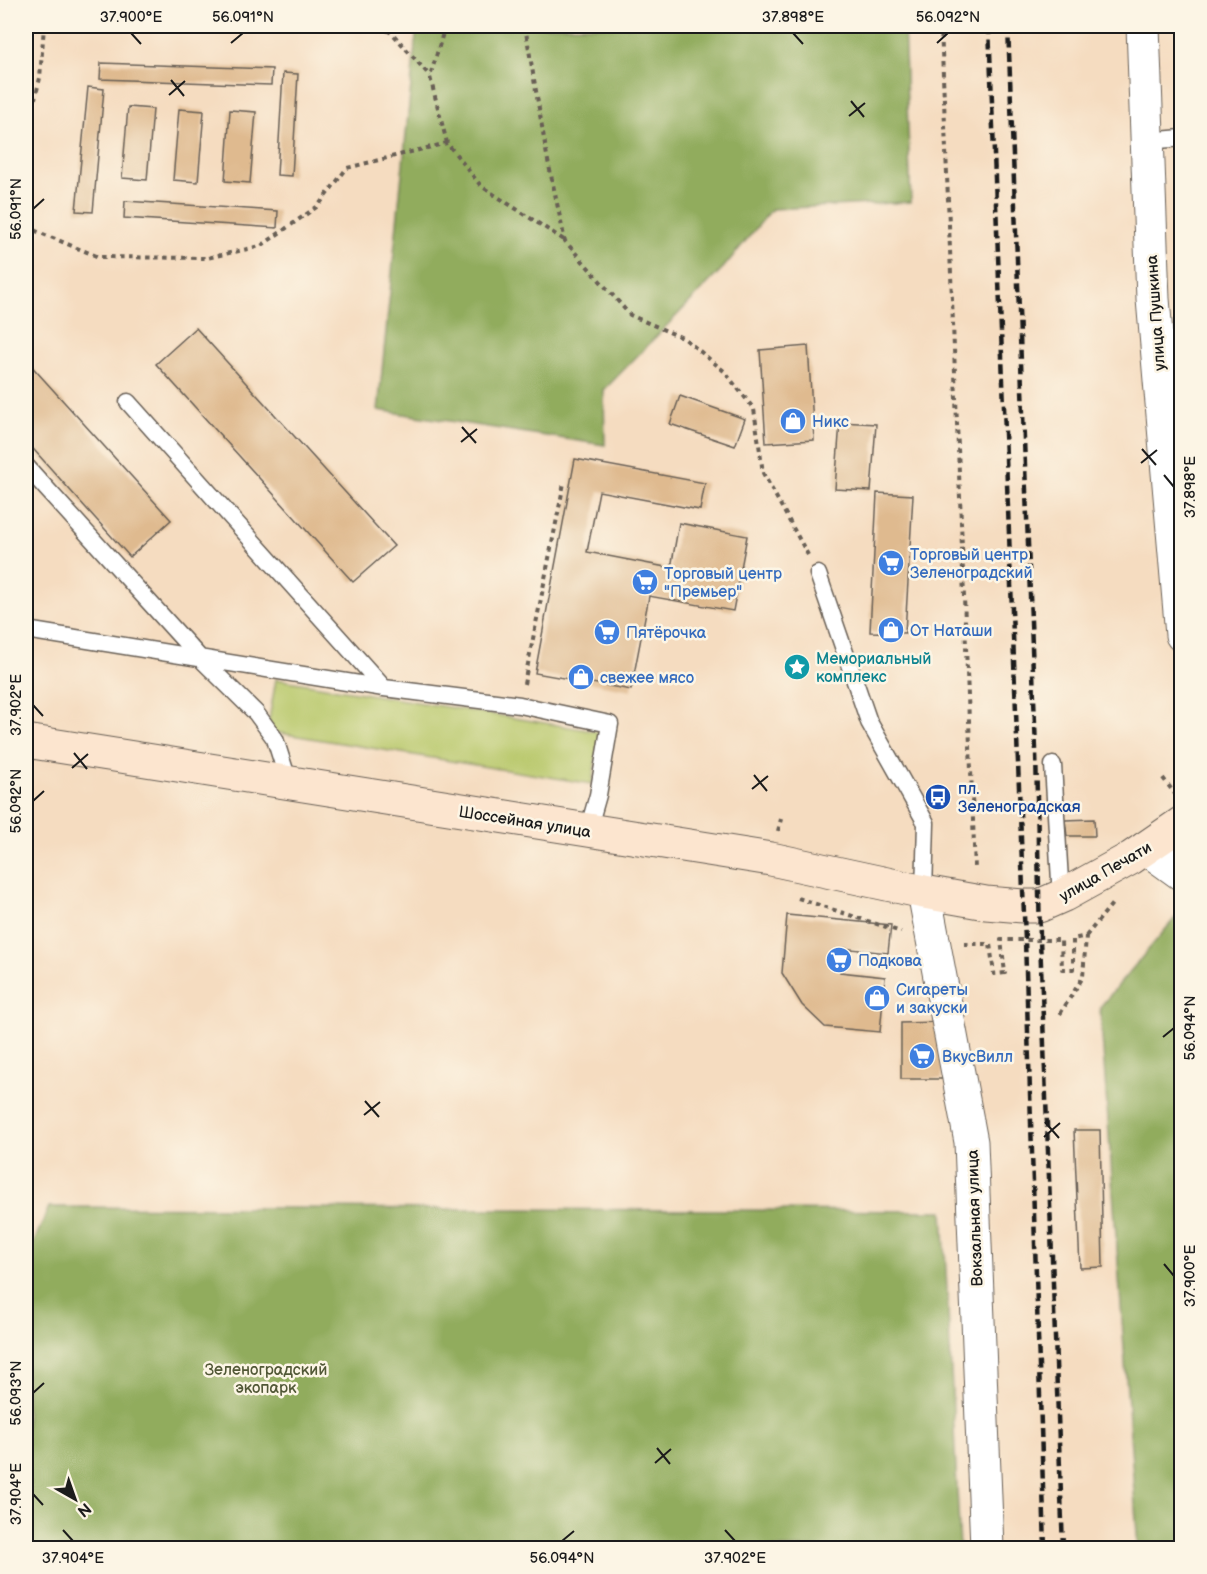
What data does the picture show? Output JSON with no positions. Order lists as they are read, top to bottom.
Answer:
{
  "streets": {
    "street": [
      "улица Пушкина",
      "Шоссейная улица",
      "улица Печати",
      "Вокзальная улица"
    ]
  },
  "crossings": [
    ["Шоссейная улица", "улица Печати"],
    ["Шоссейная улица", "Вокзальная улица"]
  ],
  "parks": ["Зеленоградский экопарк"],
  "places": {
    "shop": [
      "Никс",
      "От Наташи",
      "свежее мясо",
      "Сигареты и закуски"
    ],
    "supermarket": [
      "Торговый центр Зеленоградский",
      "Торговый центр \"Премьер\"",
      "Пятёрочка",
      "Подкова",
      "ВкусВилл"
    ],
    "place": ["Мемориальный комплекс"],
    "bus stop": ["пл. Зеленоградская"]
  },
  "north": "bottom right",
  "coordinates": [
    "37.900°E",
    "56.091°N",
    "37.898°E",
    "56.092°N",
    "37.902°E",
    "56.094°N",
    "56.093°N",
    "37.904°E"
  ]
}
